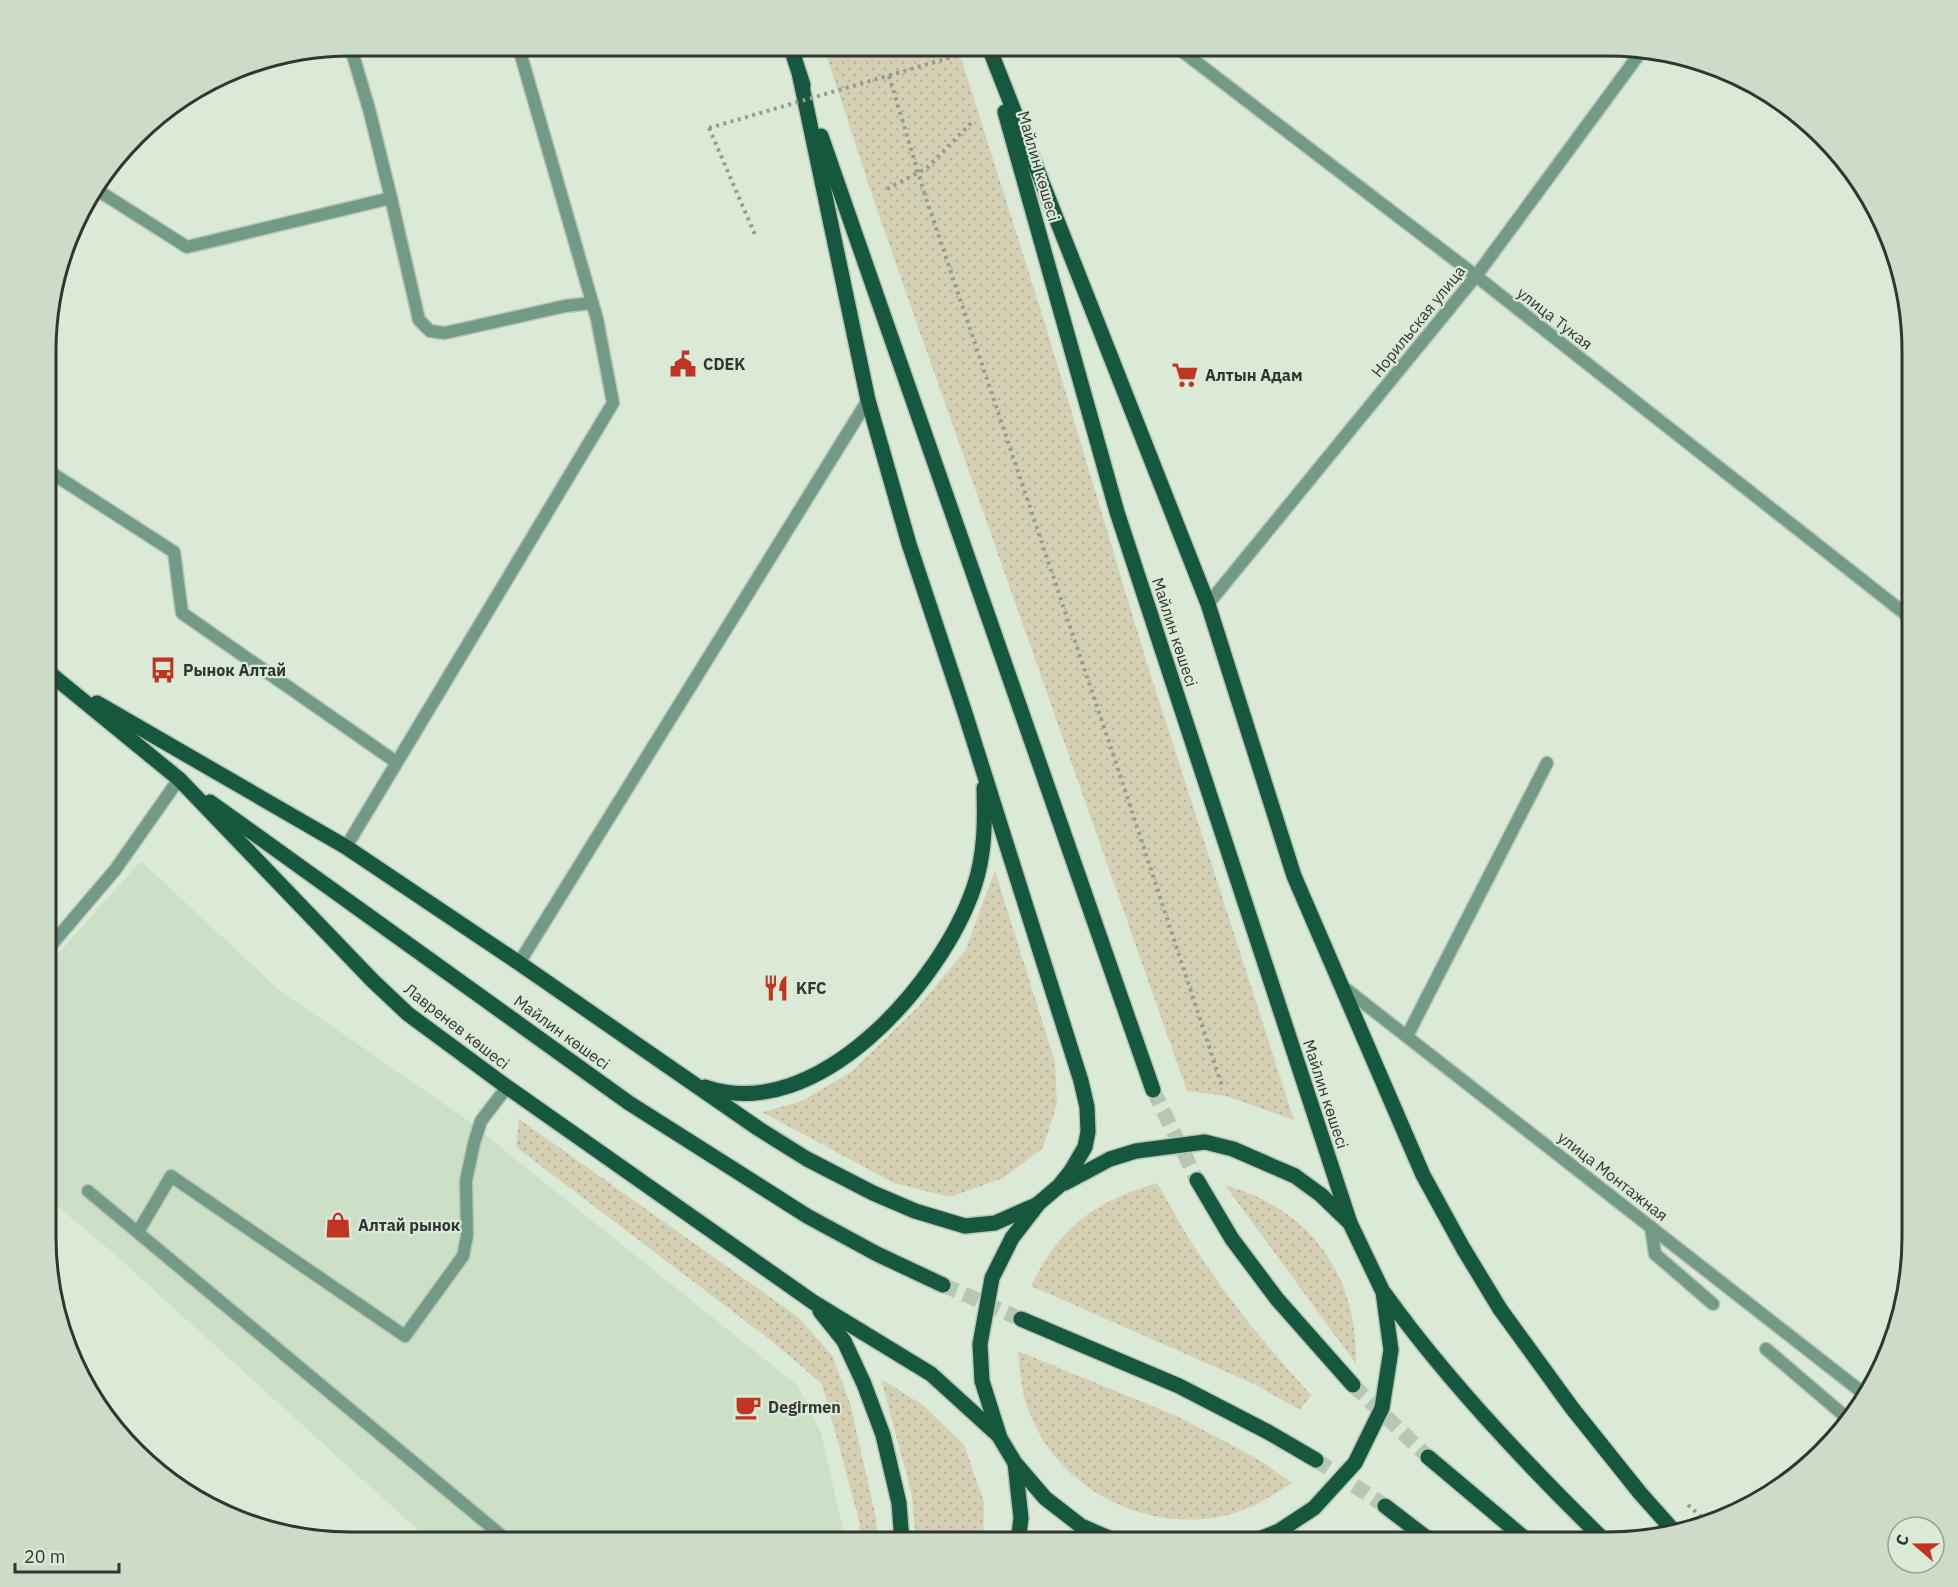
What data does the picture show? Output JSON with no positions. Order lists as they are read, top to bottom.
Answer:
{
  "streets": {
    "main road": ["Майлин көшесі", "Лавренев көшесі"],
    "street": ["улица Тукая", "Норильская улица", "улица Монтажная"]
  },
  "crossings": [
    ["Майлин көшесі", "Лавренев көшесі"],
    ["улица Тукая", "Норильская улица"]
  ],
  "places": {
    "public building": ["CDEK"],
    "supermarket": ["Алтын Адам"],
    "bus stop": ["Рынoк Алтай"],
    "restaurant": ["KFC"],
    "shop": ["Алтай рынок"],
    "cafe": ["Degirmen"]
  },
  "scale_bar": "20 m",
  "north": "left"
}
